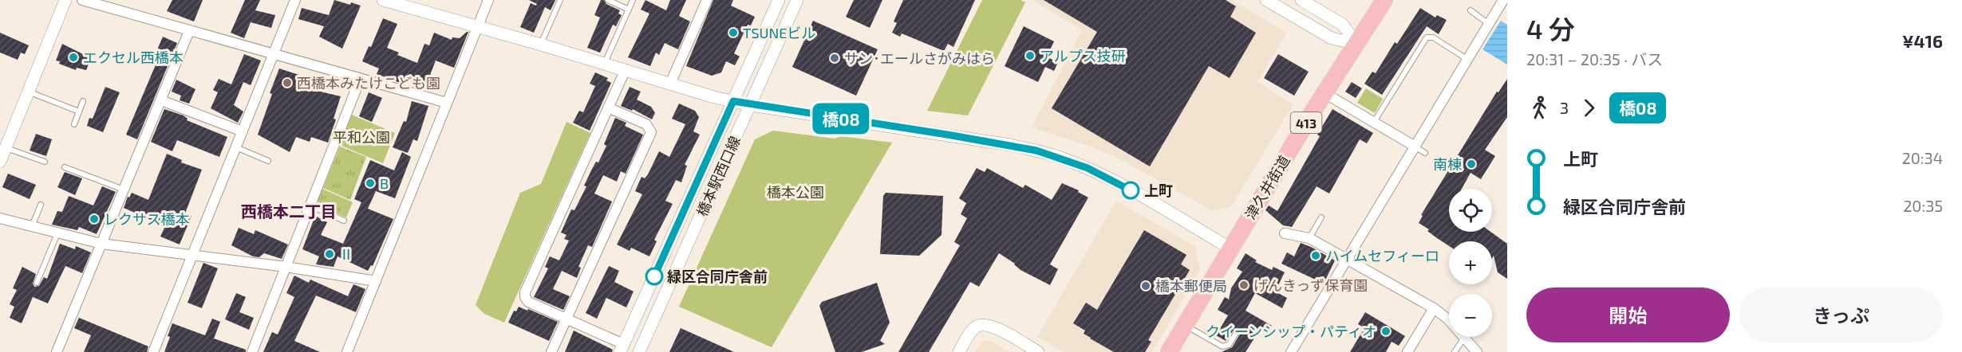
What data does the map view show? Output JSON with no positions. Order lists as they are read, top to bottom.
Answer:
{
  "streets": {
    "highway": ["413", "津久井街道"],
    "street": ["橋本駅西口線"]
  },
  "districts": ["西橋本二丁目"],
  "parks": ["平和公園", "橋本公園"],
  "places": [
    "TSUNEビル",
    "アルプス技研",
    "エクセル西橋本",
    "サン･エールさがみはら",
    "西橋本みたけこども園",
    "南棟",
    "B",
    "上町",
    "レクサス橋本",
    "Ⅱ",
    "ハイムセフィーロ",
    "緑区合同庁舎前",
    "げんきっず保育園",
    "橋本郵便局",
    "クイーンシップ・パティオ"
  ],
  "lines": ["bus line 橋08"],
  "page": {
    "on_map": "橋08",
    "heading": ["4 分", "20:31 – 20:35 · バス", "¥416"],
    "legs": ["3", "橋08"],
    "list": [
      {
        "name": "上町",
        "value": "20:34"
      },
      {
        "name": "緑区合同庁舎前",
        "value": "20:35"
      }
    ],
    "map_buttons": ["+", "−"],
    "buttons": ["開始", "きっぷ"]
  }
}
